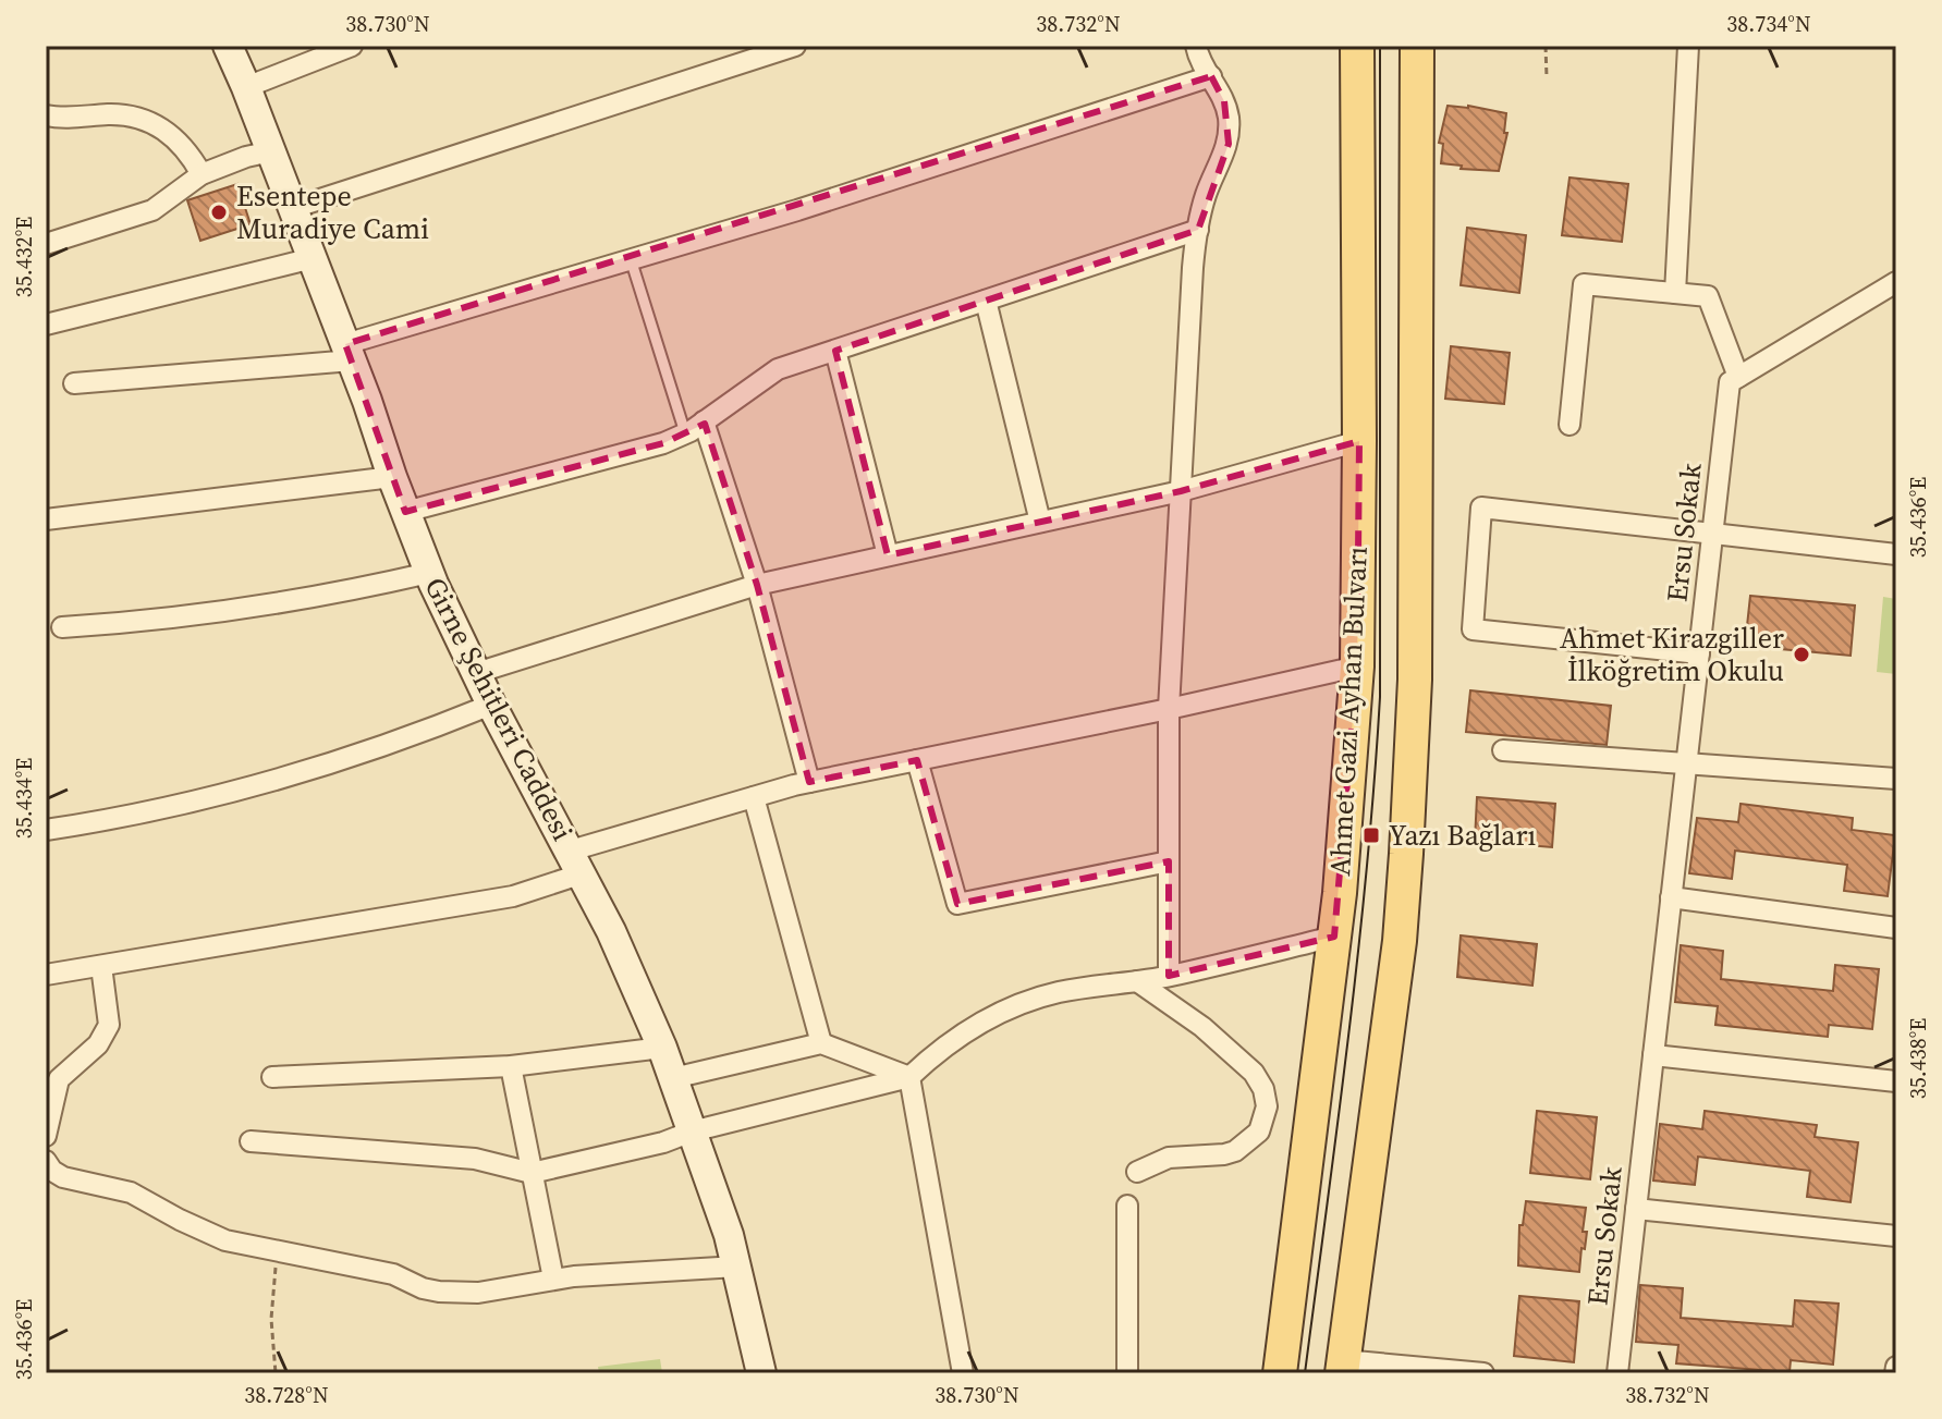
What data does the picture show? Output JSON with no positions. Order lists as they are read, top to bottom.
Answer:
{
  "streets": {
    "main road": ["Ahmet Gazi Ayhan Bulvarı"],
    "street": ["Ersu Sokak", "Girne Şehitleri Caddesi"]
  },
  "places": {
    "other": ["Esentepe Muradiye Cami", "Ahmet Kirazgiller İlköğretim Okulu"],
    "transit": ["Yazı Bağları"]
  },
  "coordinates": [
    "38.730°N",
    "38.732°N",
    "38.734°N",
    "35.432°E",
    "35.436°E",
    "35.434°E",
    "35.438°E",
    "38.728°N"
  ]
}
